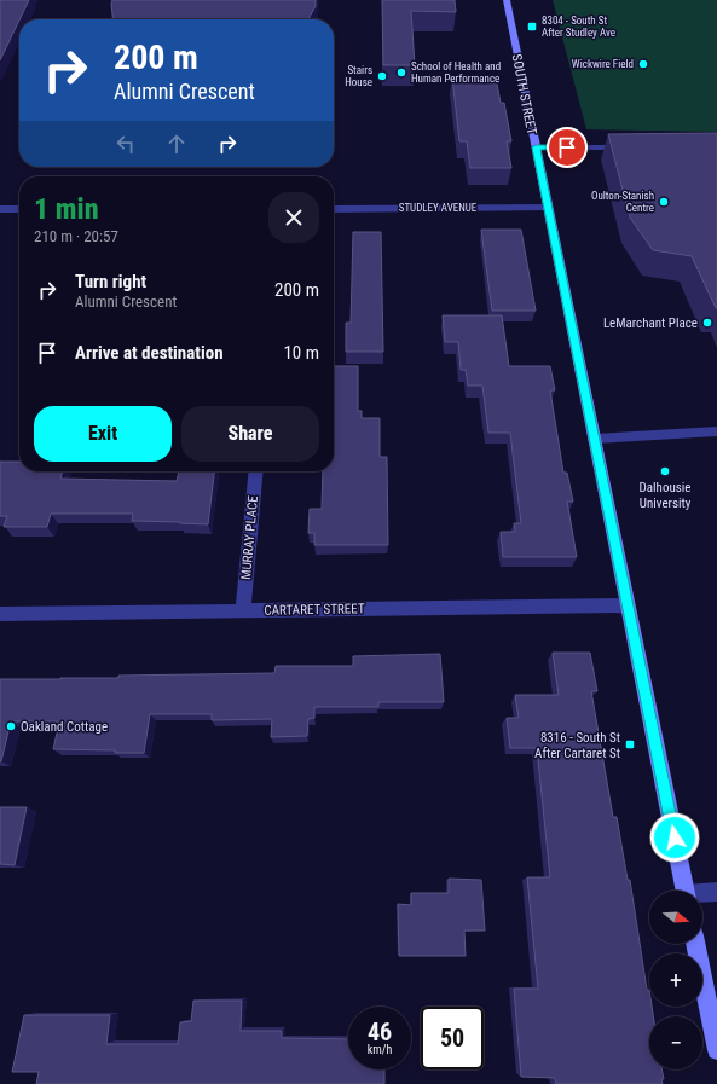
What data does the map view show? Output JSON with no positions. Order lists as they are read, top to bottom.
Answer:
{
  "streets": {
    "main road": ["SOUTH STREET"],
    "street": ["STUDLEY AVENUE", "MURRAY PLACE", "CARTARET STREET"]
  },
  "crossings": [
    ["SOUTH STREET", "STUDLEY AVENUE"],
    ["SOUTH STREET", "CARTARET STREET"],
    ["MURRAY PLACE", "CARTARET STREET"]
  ],
  "places": {
    "transit": ["8304 - South St After Studley Ave", "8316 - South St After Cartaret St"],
    "other": [
      "Wickwire Field",
      "School of Health and Human Performance",
      "Stairs House",
      "Oulton-Stanish Centre",
      "LeMarchant Place",
      "Dalhousie University",
      "Oakland Cottage"
    ]
  },
  "north": "right",
  "page": {
    "turn": ["200 m", "Alumni Crescent"],
    "heading": ["1 min", "210 m · 20:57"],
    "list": [
      {
        "name": "Turn right",
        "note": "Alumni Crescent",
        "value": "200 m"
      },
      {
        "name": "Arrive at destination",
        "value": "10 m"
      }
    ],
    "buttons": ["Exit", "Share"],
    "map_buttons": ["+", "−"],
    "speed": "46 km/h",
    "limit": "50"
  }
}
